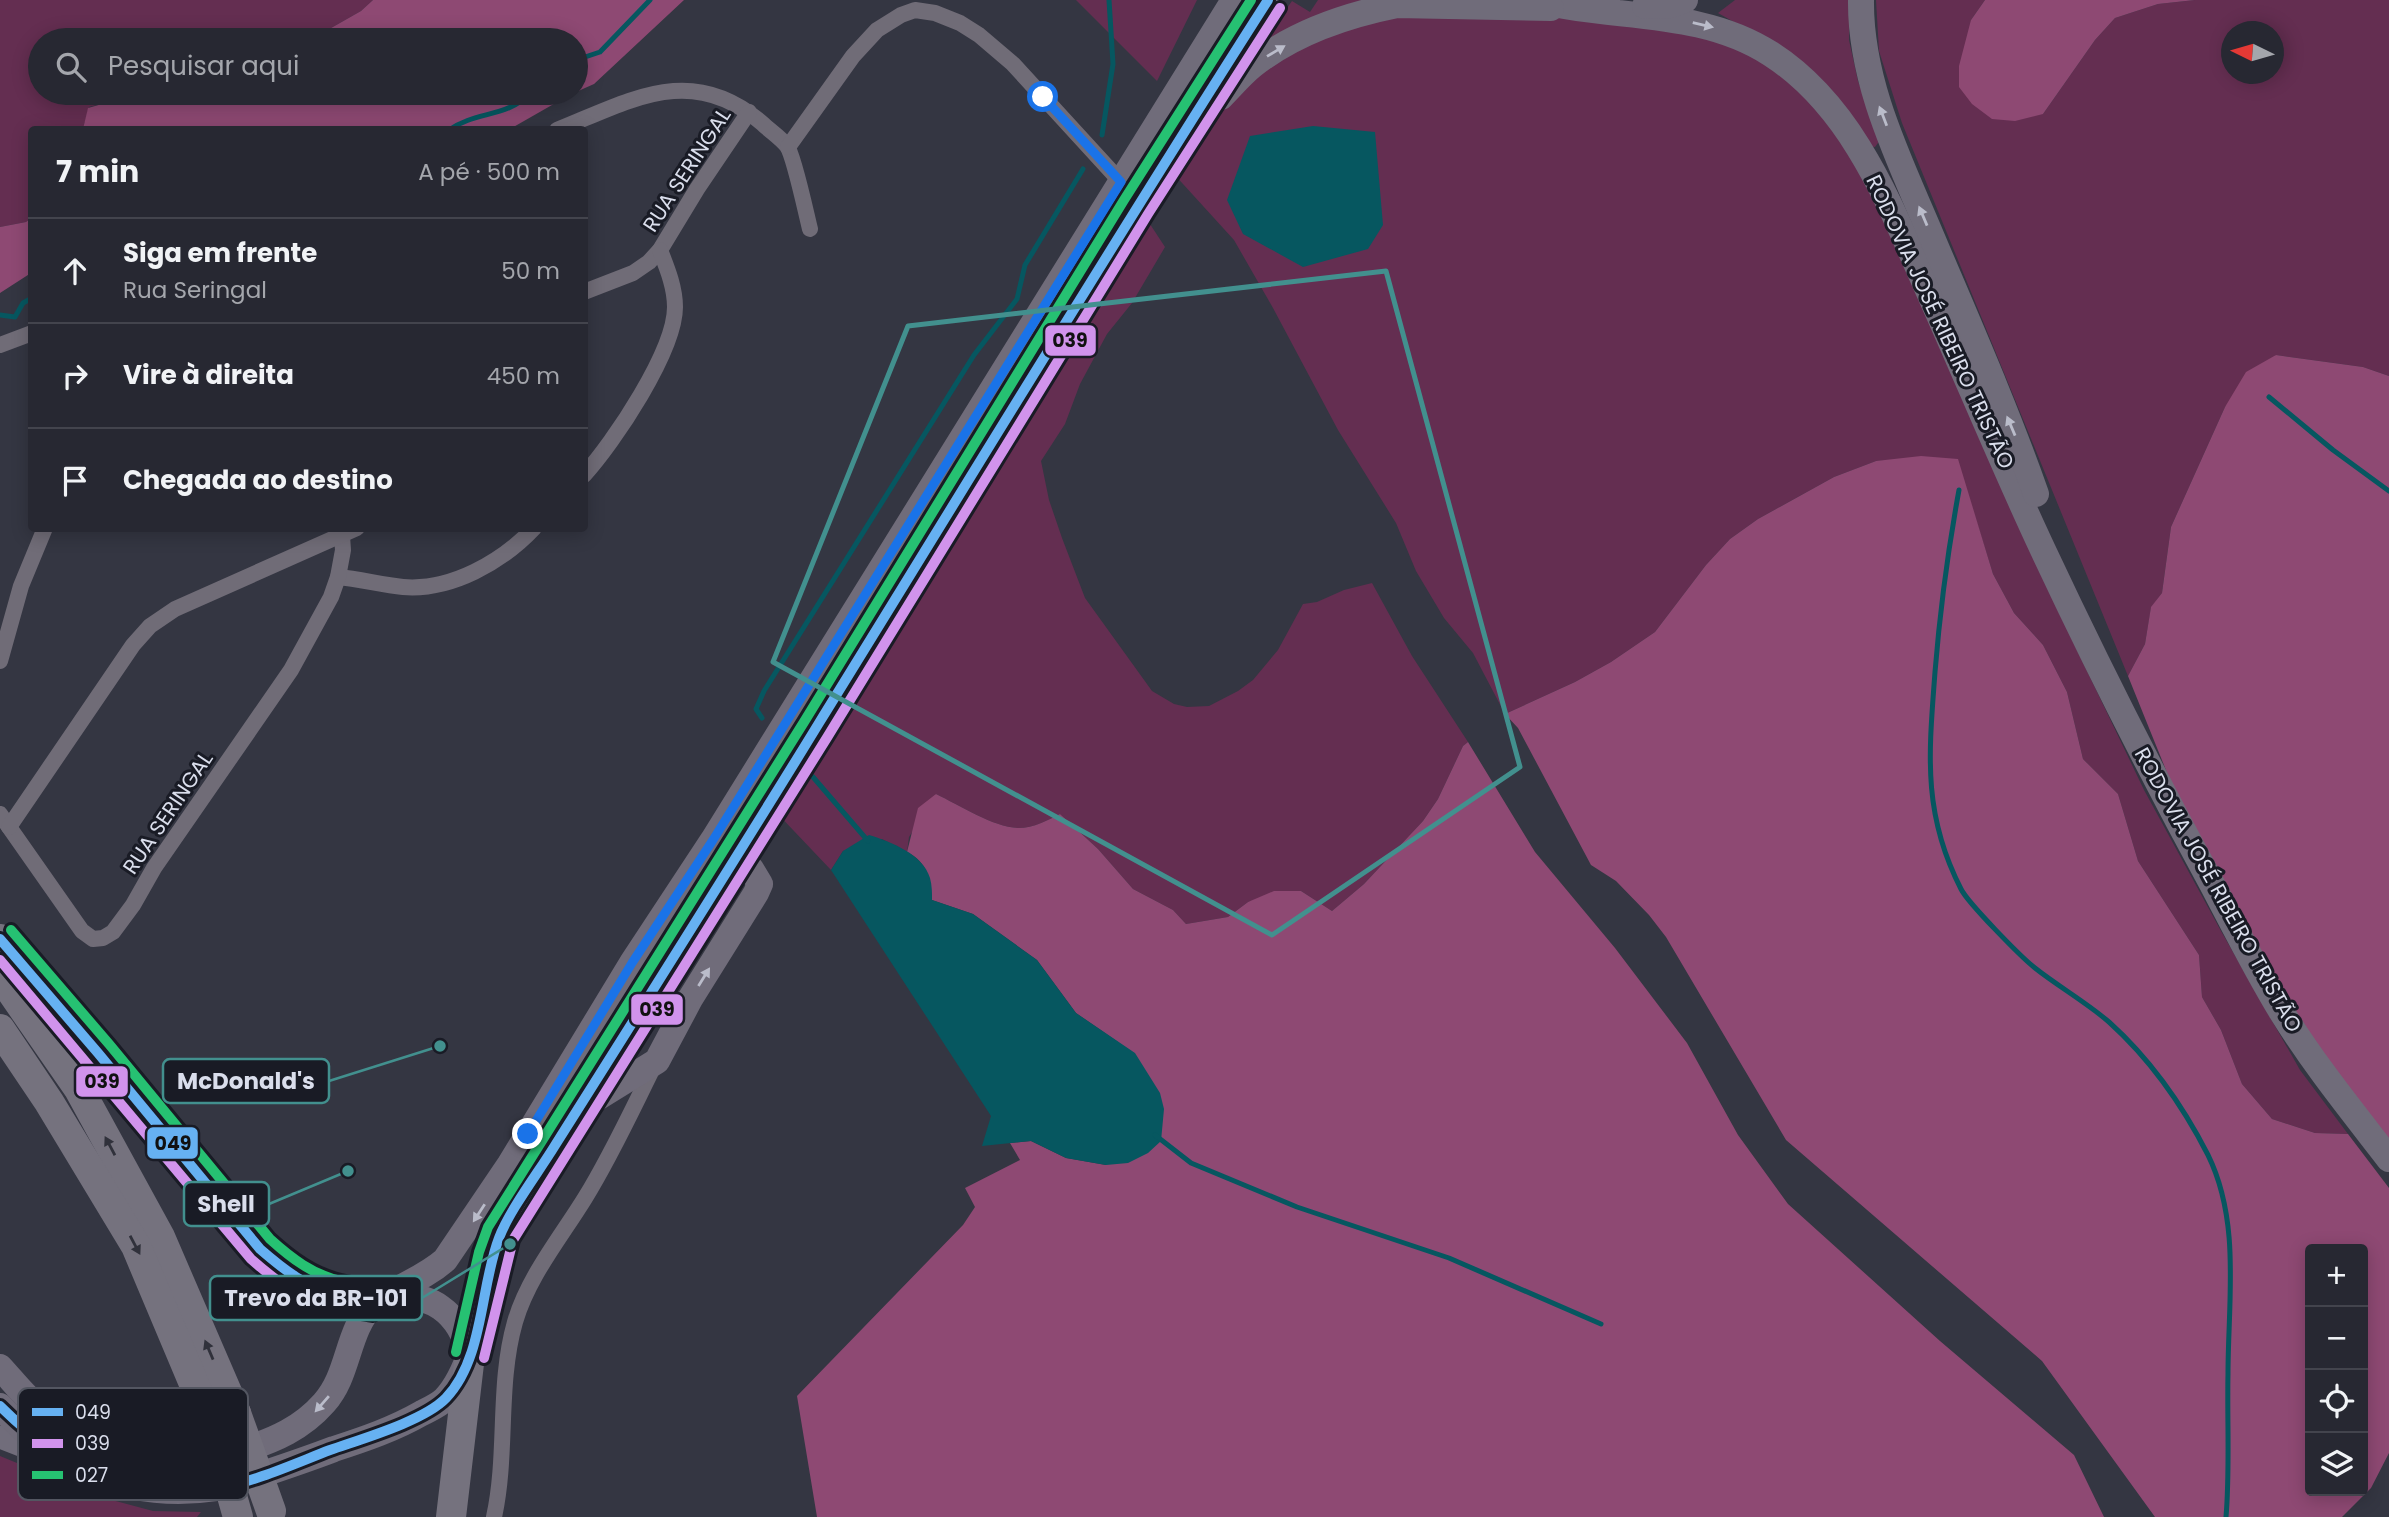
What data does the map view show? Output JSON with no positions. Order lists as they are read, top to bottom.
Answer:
{
  "streets": {
    "main road": ["RODOVIA JOSÉ RIBEIRO TRISTÃO"],
    "street": ["RUA SERINGAL"]
  },
  "places": ["McDonald's", "Shell", "Trevo da BR-101"],
  "lines": ["transit line 049", "transit line 027", "transit line 039"],
  "legend": ["049", "039", "027"],
  "north": "left",
  "page": {
    "search": "Pesquisar aqui",
    "heading": ["7 min", "A pé · 500 m"],
    "list": [
      ["Siga em frente", "Rua Seringal", "50 m"],
      ["Vire à direita", "450 m"],
      "Chegada ao destino"
    ],
    "map_buttons": ["+", "−"]
  }
}
